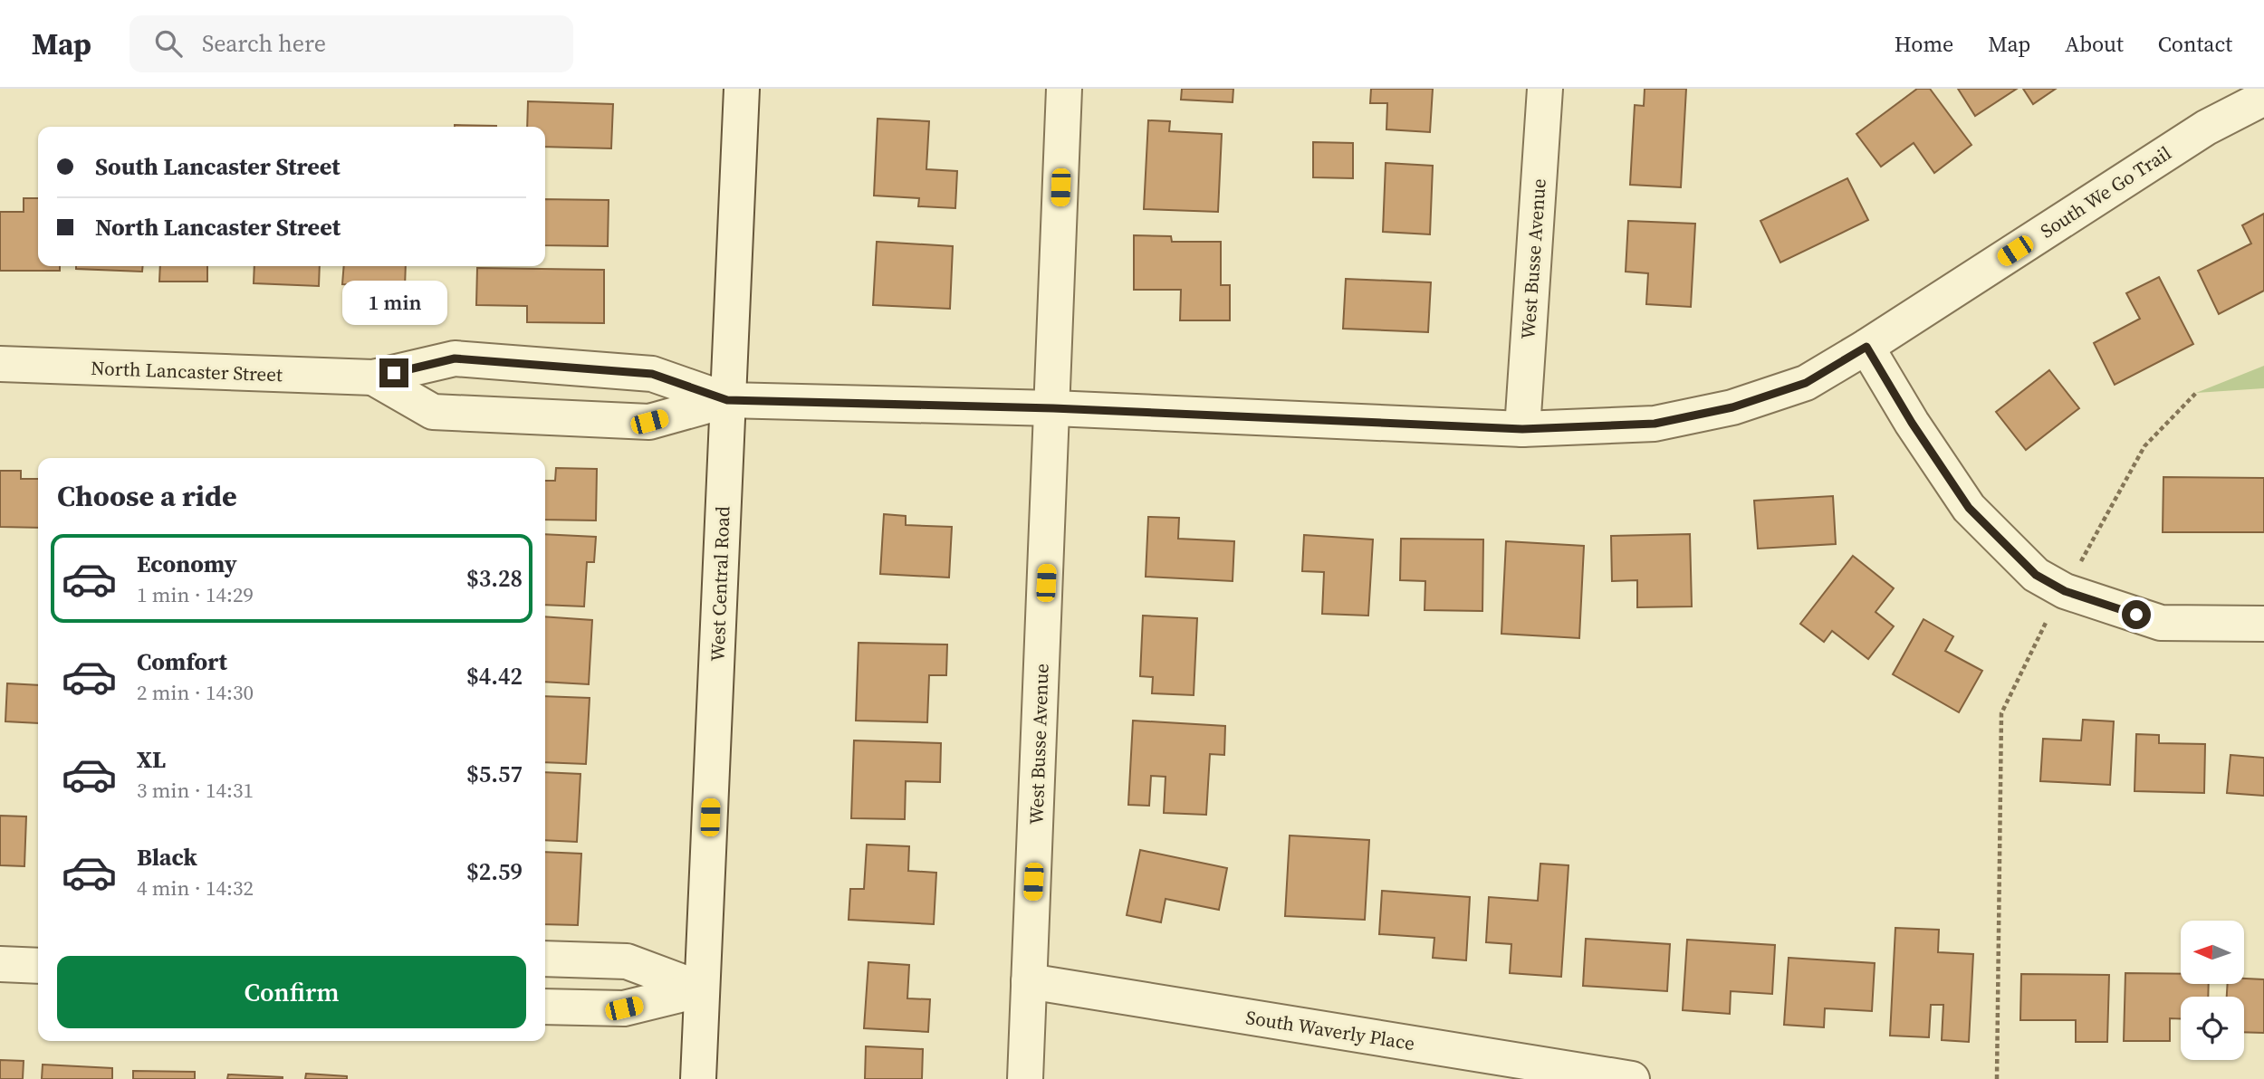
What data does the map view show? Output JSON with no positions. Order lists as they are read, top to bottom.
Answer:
{
  "streets": {
    "street": [
      "South We Go Trail",
      "West Busse Avenue",
      "North Lancaster Street",
      "West Central Road",
      "South Waverly Place"
    ]
  },
  "crossings": [
    ["South We Go Trail", "West Busse Avenue"],
    ["South We Go Trail", "North Lancaster Street"],
    ["South We Go Trail", "West Central Road"],
    ["West Busse Avenue", "South Waverly Place"],
    ["North Lancaster Street", "West Central Road"]
  ],
  "north": "left",
  "page": {
    "header": "Map",
    "search": "Search here",
    "nav": [
      "Home",
      "Map",
      "About",
      "Contact"
    ],
    "banner": ["South Lancaster Street", "North Lancaster Street"],
    "bubble": "1 min",
    "heading": "Choose a ride",
    "list": [
      {
        "name": "Economy",
        "note": "1 min · 14:29",
        "value": "$3.28"
      },
      {
        "name": "Comfort",
        "note": "2 min · 14:30",
        "value": "$4.42"
      },
      {
        "name": "XL",
        "note": "3 min · 14:31",
        "value": "$5.57"
      },
      {
        "name": "Black",
        "note": "4 min · 14:32",
        "value": "$2.59"
      }
    ],
    "buttons": "Confirm"
  }
}
